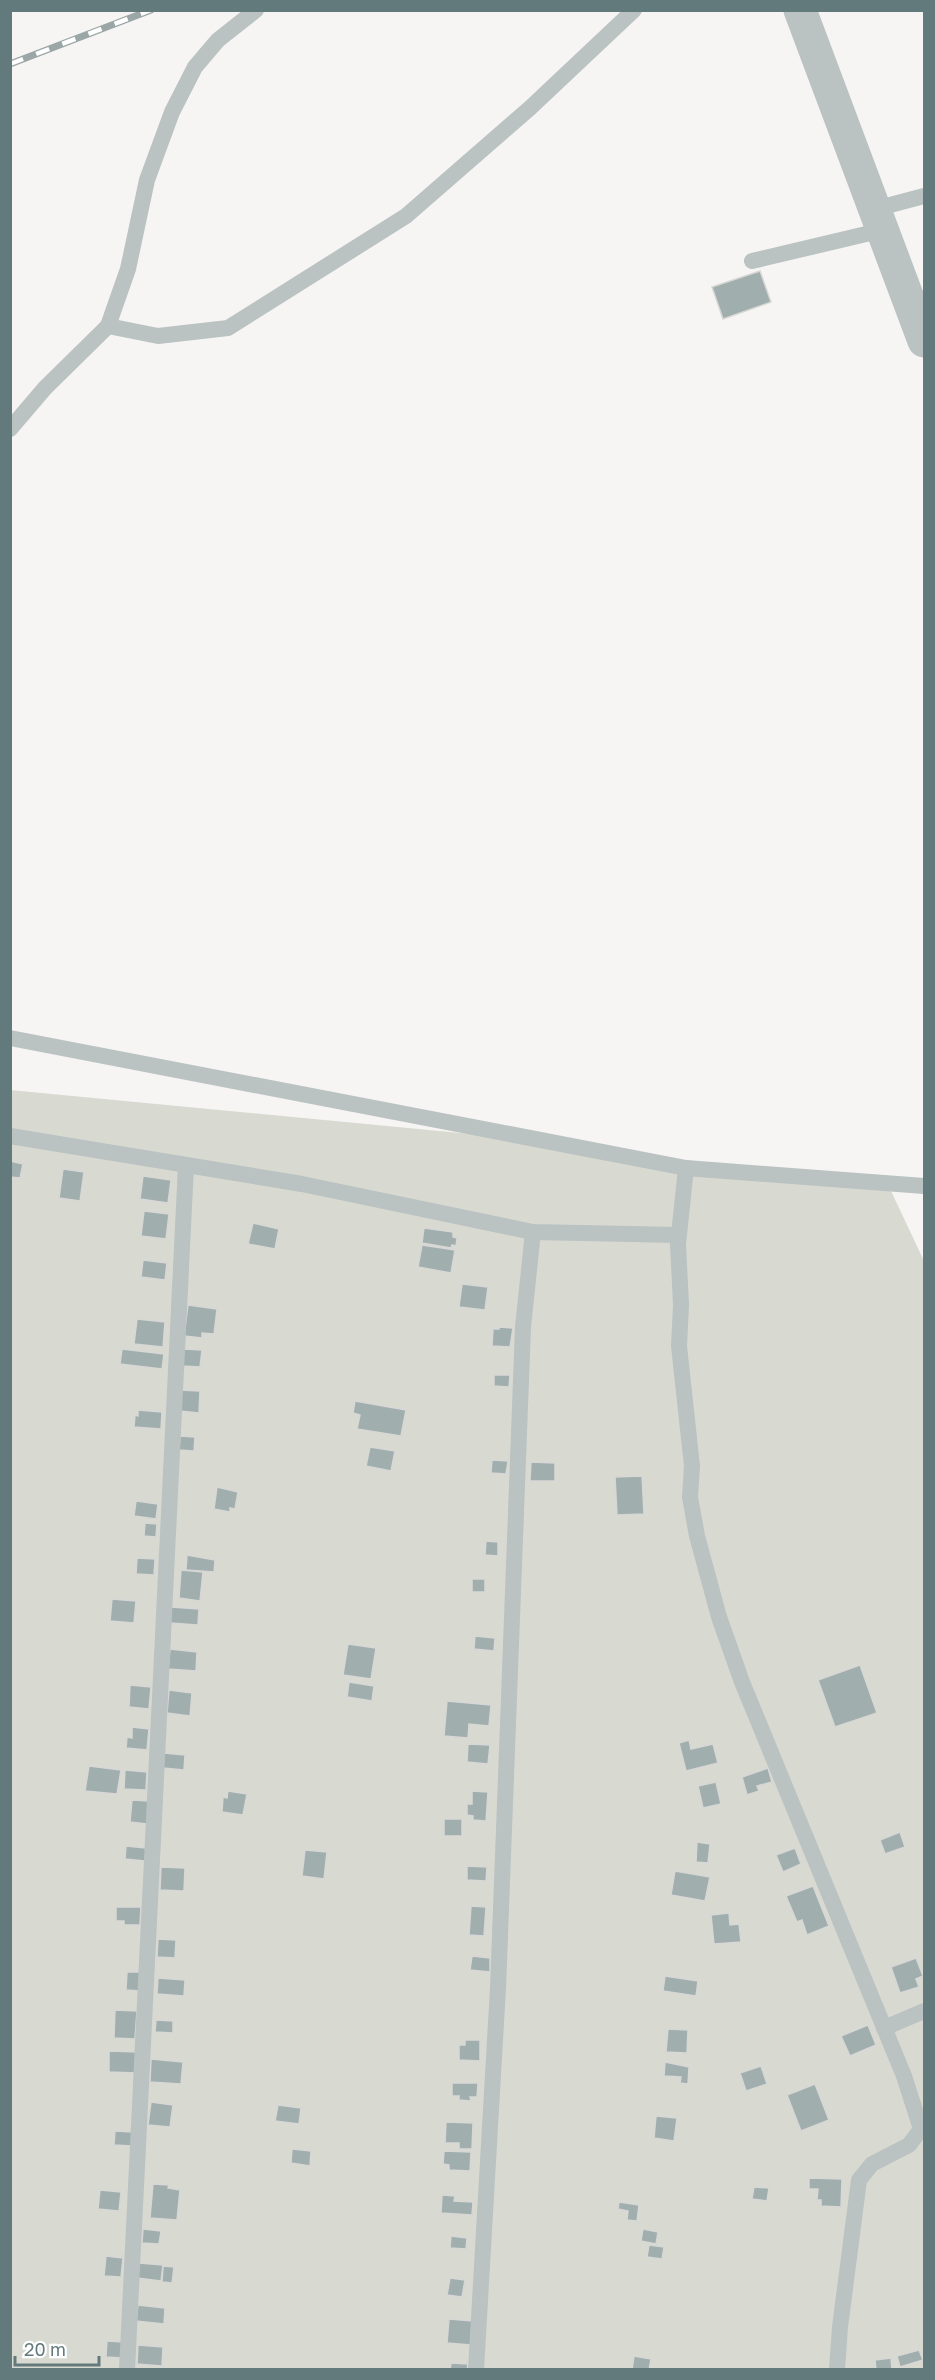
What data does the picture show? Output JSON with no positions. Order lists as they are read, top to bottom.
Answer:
{
  "scale_bar": "20 m"
}
